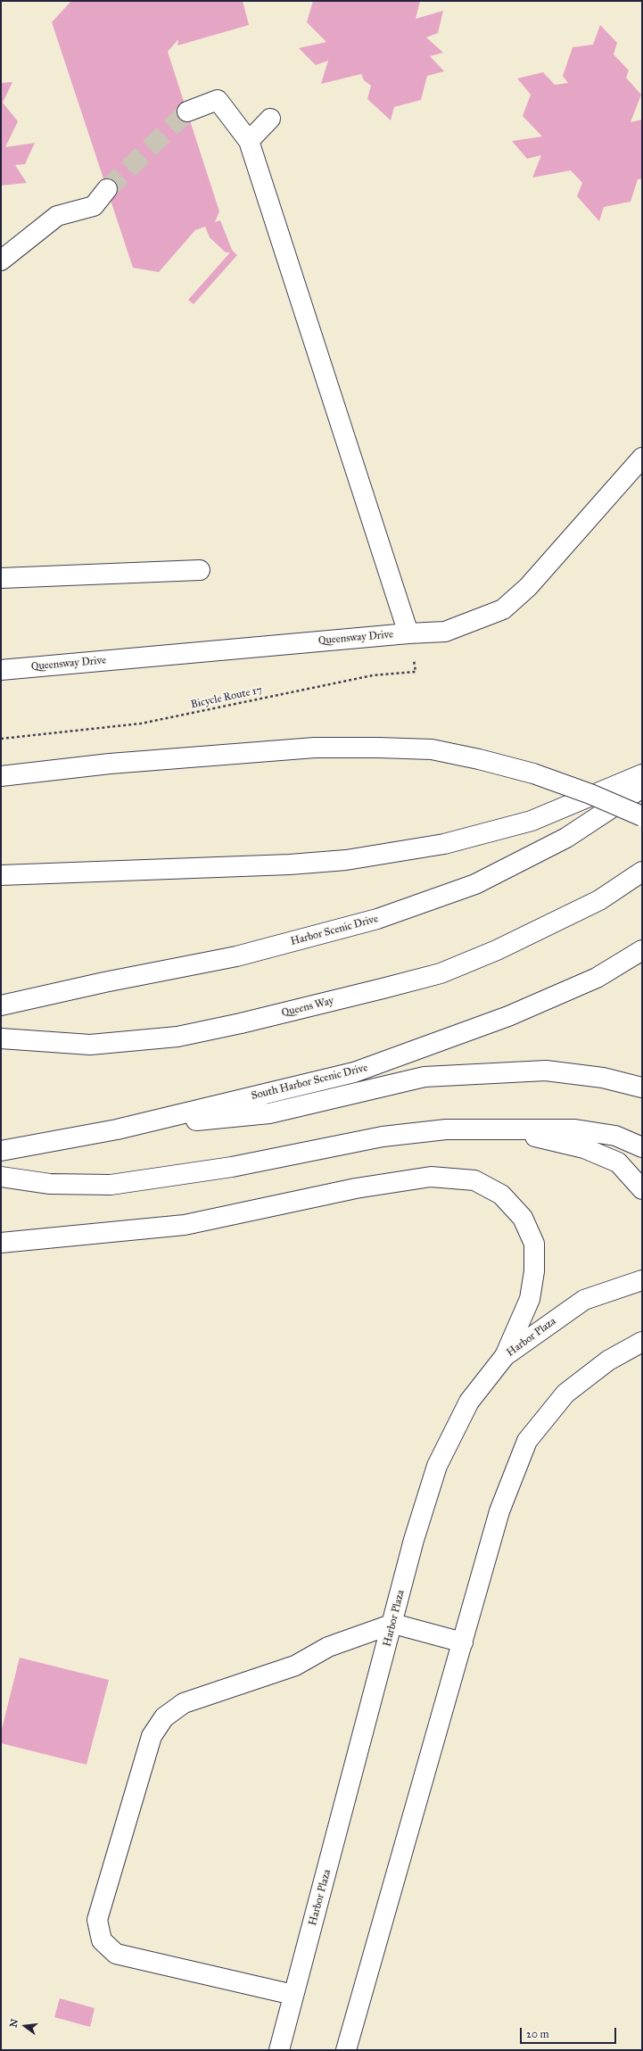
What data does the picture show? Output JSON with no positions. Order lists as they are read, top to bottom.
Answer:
{
  "streets": {
    "main road": [
      "Queensway Drive",
      "Harbor Scenic Drive",
      "Queens Way",
      "South Harbor Scenic Drive",
      "Harbor Plaza"
    ],
    "path": ["Bicycle Route 17"]
  },
  "crossings": [
    ["Queensway Drive", "Bicycle Route 17"]
  ],
  "scale_bar": "20 m",
  "north": "left"
}
